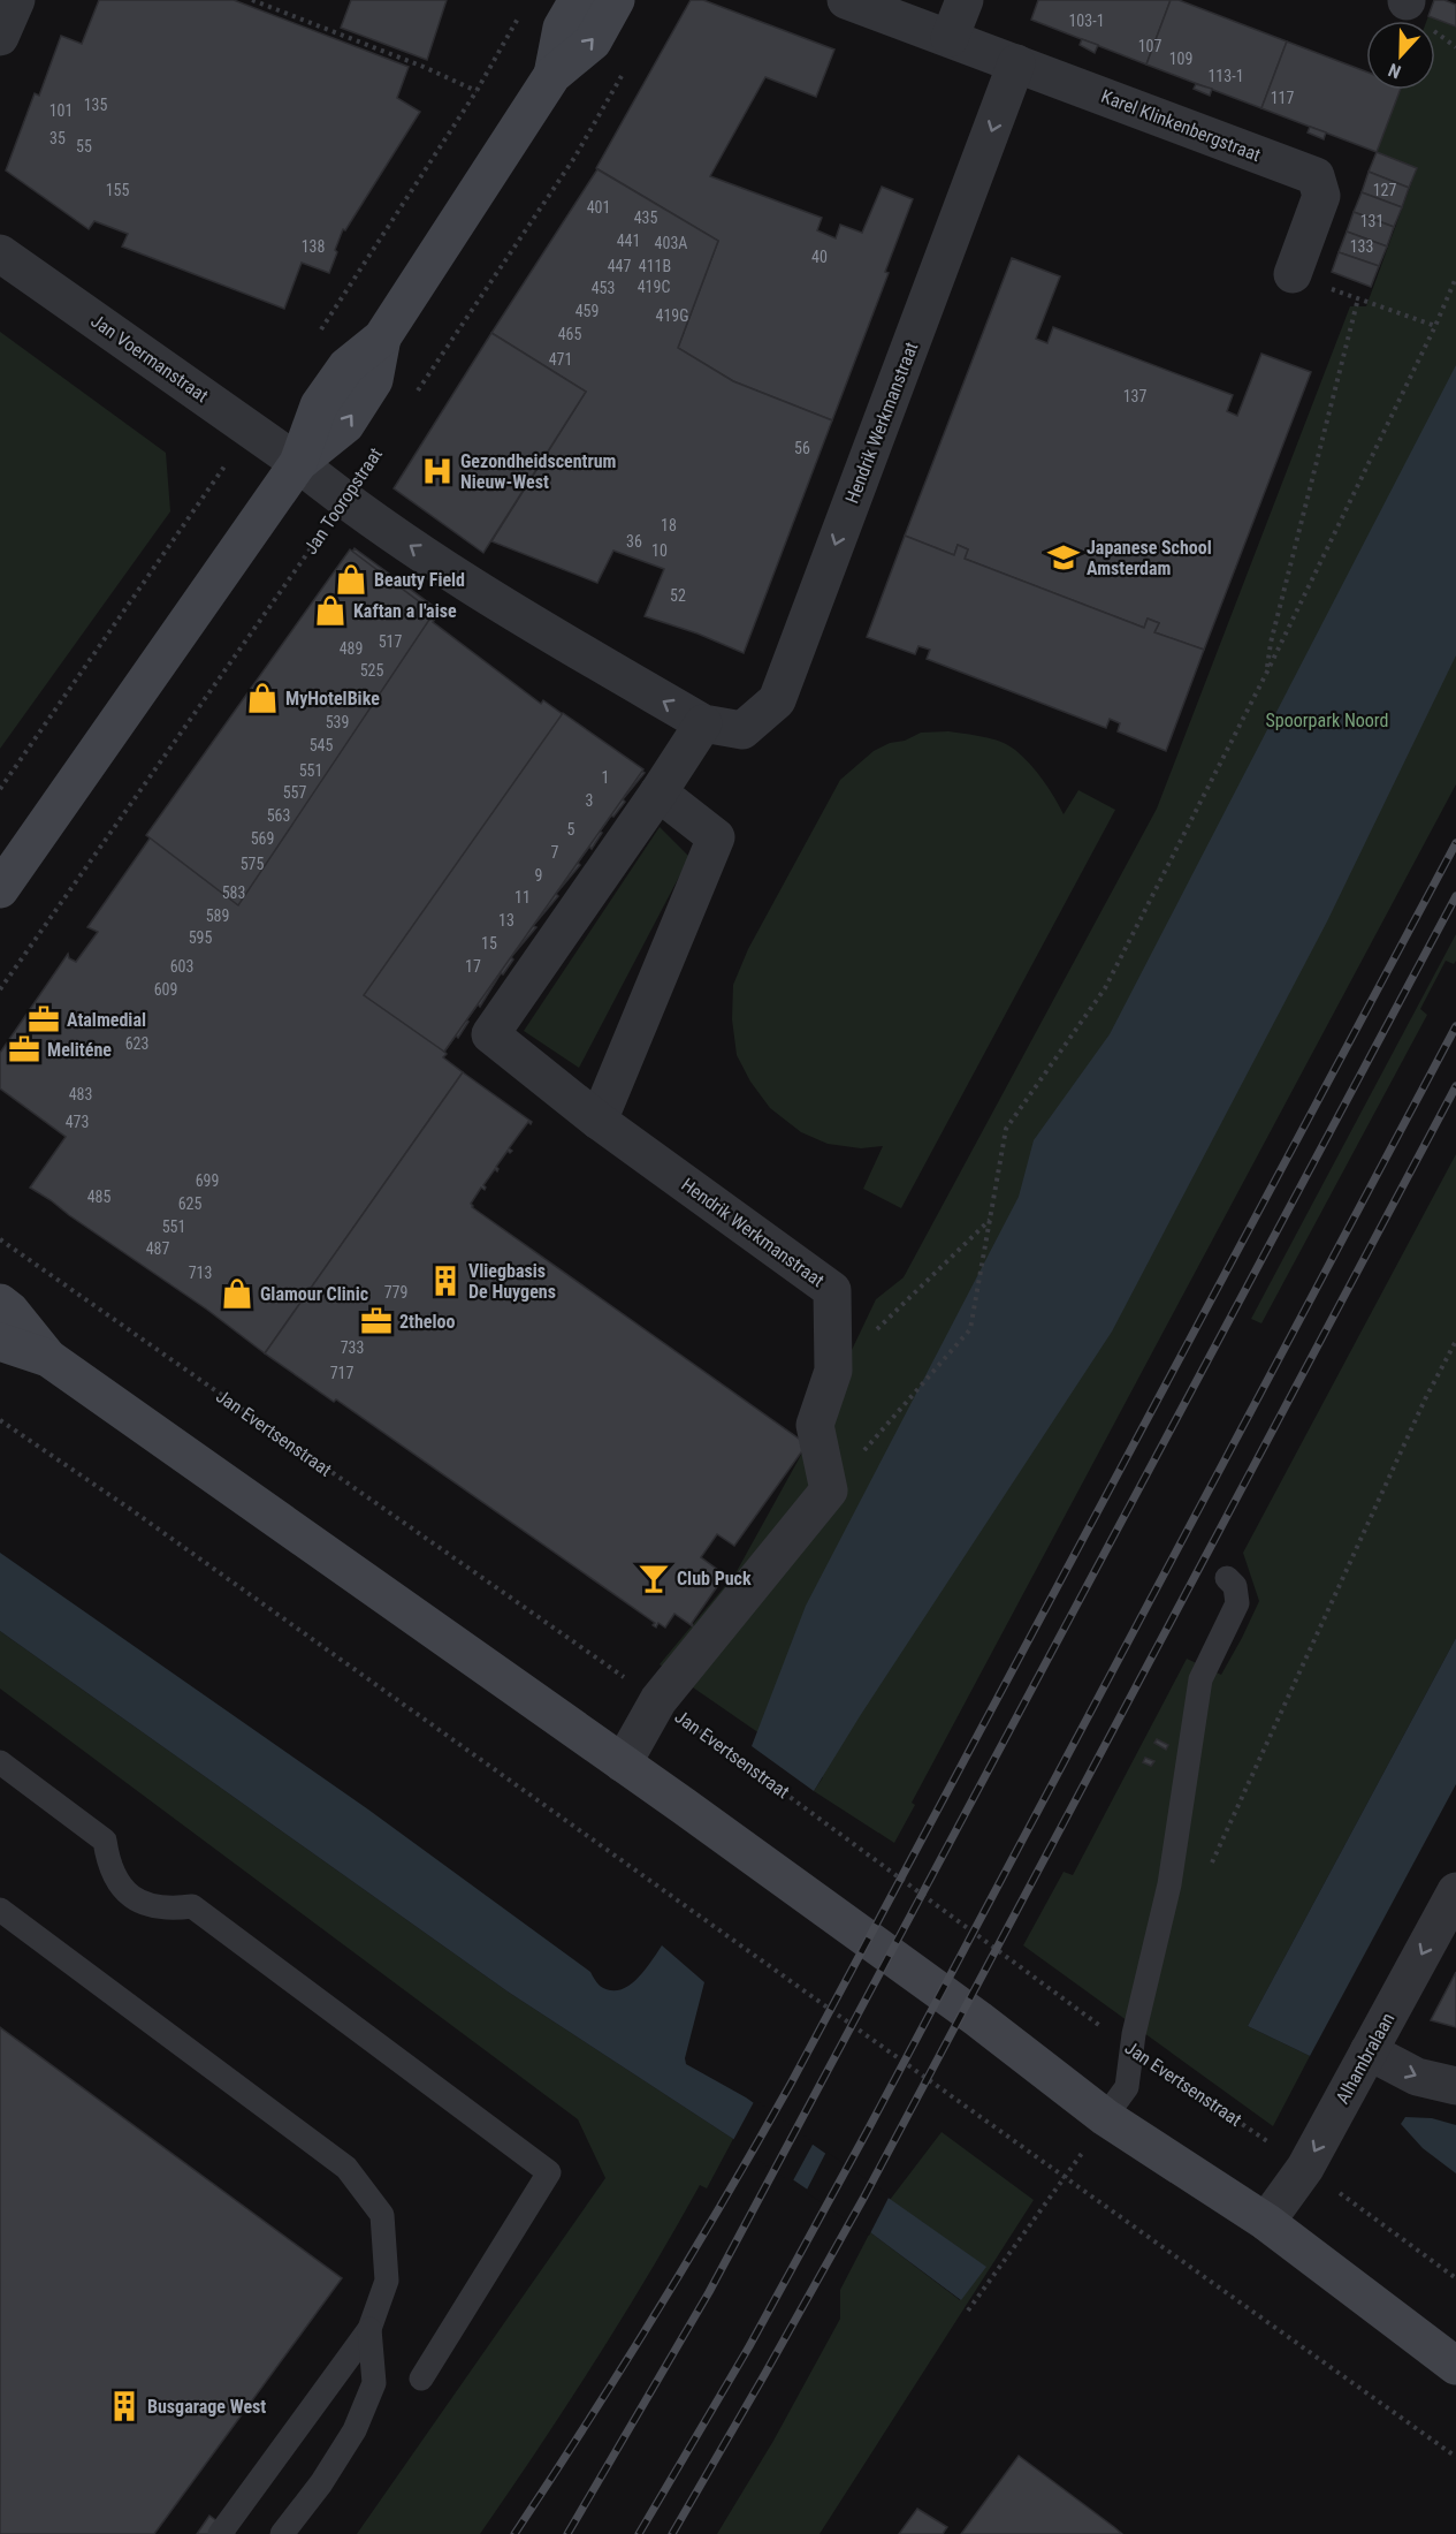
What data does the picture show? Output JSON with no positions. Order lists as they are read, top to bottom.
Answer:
{
  "streets": {
    "street": [
      "Karel Klinkenbergstraat",
      "Jan Voermanstraat",
      "Hendrik Werkmanstraat",
      "Alhambralaan"
    ],
    "path": ["Jan Tooropstraat", "Jan Evertsenstraat"]
  },
  "crossings": [
    ["Karel Klinkenbergstraat", "Hendrik Werkmanstraat"],
    ["Jan Voermanstraat", "Hendrik Werkmanstraat"],
    ["Hendrik Werkmanstraat", "Jan Tooropstraat"],
    ["Hendrik Werkmanstraat", "Jan Evertsenstraat"],
    ["Jan Evertsenstraat", "Alhambralaan"]
  ],
  "one_way": ["Alhambralaan"],
  "parks": ["Spoorpark Noord"],
  "places": {
    "hospital": ["Gezondheidscentrum Nieuw-West"],
    "school or university": ["Japanese School Amsterdam"],
    "shop": [
      "Beauty Field",
      "Kaftan a l'aise",
      "MyHotelBike",
      "Glamour Clinic"
    ],
    "office": ["Atalmedial", "Meliténe", "2theloo"],
    "building": ["Vliegbasis De Huygens", "Busgarage West"],
    "bar": ["Club Puck"]
  },
  "house_numbers": [
    "103-1",
    "107",
    "109",
    "113-1",
    "117",
    "135",
    "101",
    "35",
    "55",
    "155",
    "127",
    "401",
    "435",
    "131",
    "441",
    "403A",
    "138",
    "133",
    "40",
    "447",
    "411B",
    "419C",
    "453",
    "459",
    "419G",
    "465",
    "471",
    "137",
    "56",
    "18",
    "36",
    "10",
    "52",
    "517",
    "489",
    "525",
    "539",
    "545",
    "551",
    "1",
    "557",
    "3",
    "563",
    "5",
    "569",
    "7",
    "575",
    "9",
    "583",
    "11",
    "589",
    "13",
    "595",
    "15",
    "603",
    "17",
    "609",
    "623",
    "483",
    "473",
    "699",
    "485",
    "625",
    "551",
    "487",
    "713",
    "779",
    "733",
    "717"
  ],
  "north": "bottom"
}
